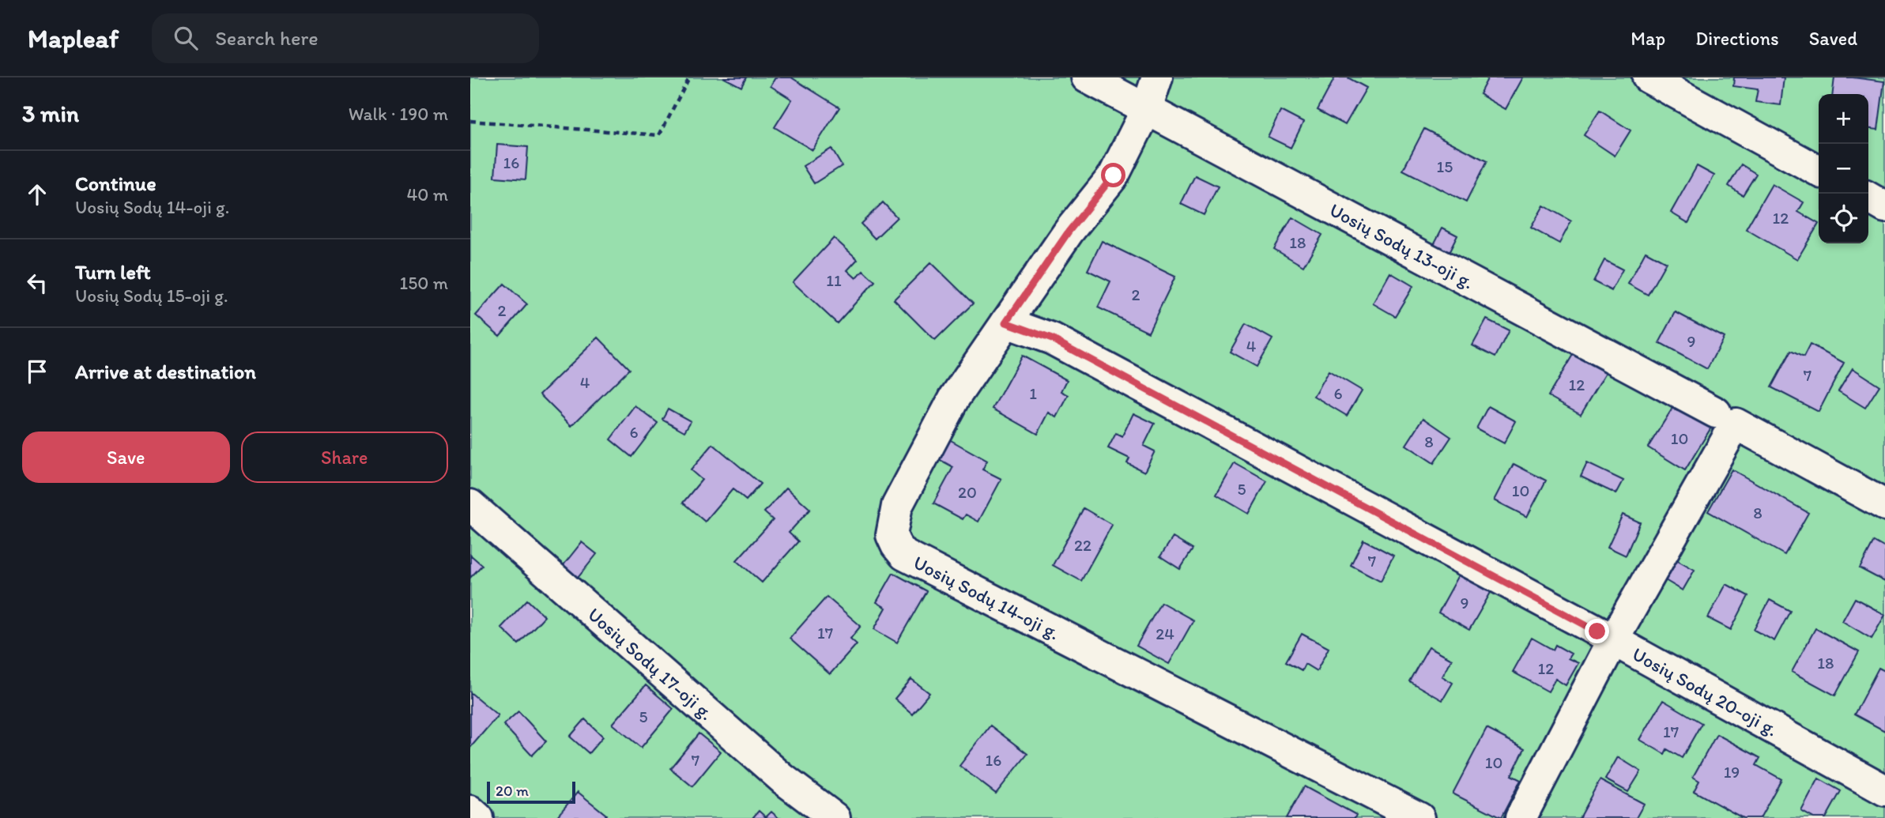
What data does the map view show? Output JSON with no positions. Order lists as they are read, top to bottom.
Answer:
{
  "streets": {
    "street": [
      "Uosių Sodų 13-oji g.",
      "Uosių Sodų 14-oji g.",
      "Uosių Sodų 17-oji g.",
      "Uosių Sodų 20-oji g."
    ]
  },
  "crossings": [
    ["Uosių Sodų 13-oji g.", "Uosių Sodų 14-oji g."]
  ],
  "house_numbers": [
    "16",
    "15",
    "12",
    "18",
    "11",
    "2",
    "2",
    "9",
    "4",
    "7",
    "4",
    "12",
    "1",
    "6",
    "6",
    "10",
    "8",
    "5",
    "10",
    "20",
    "8",
    "22",
    "7",
    "9",
    "17",
    "24",
    "18",
    "12",
    "5",
    "17",
    "7",
    "16",
    "10",
    "19"
  ],
  "scale_bar": "20 m",
  "page": {
    "header": "Mapleaf",
    "search": "Search here",
    "nav": ["Map", "Directions", "Saved"],
    "heading": ["3 min", "Walk · 190 m"],
    "map_buttons": ["+", "−"],
    "list": [
      ["Continue", "Uosių Sodų 14-oji g.", "40 m"],
      ["Turn left", "Uosių Sodų 15-oji g.", "150 m"],
      "Arrive at destination"
    ],
    "buttons": ["Save", "Share"],
    "scale": "20 m"
  }
}
